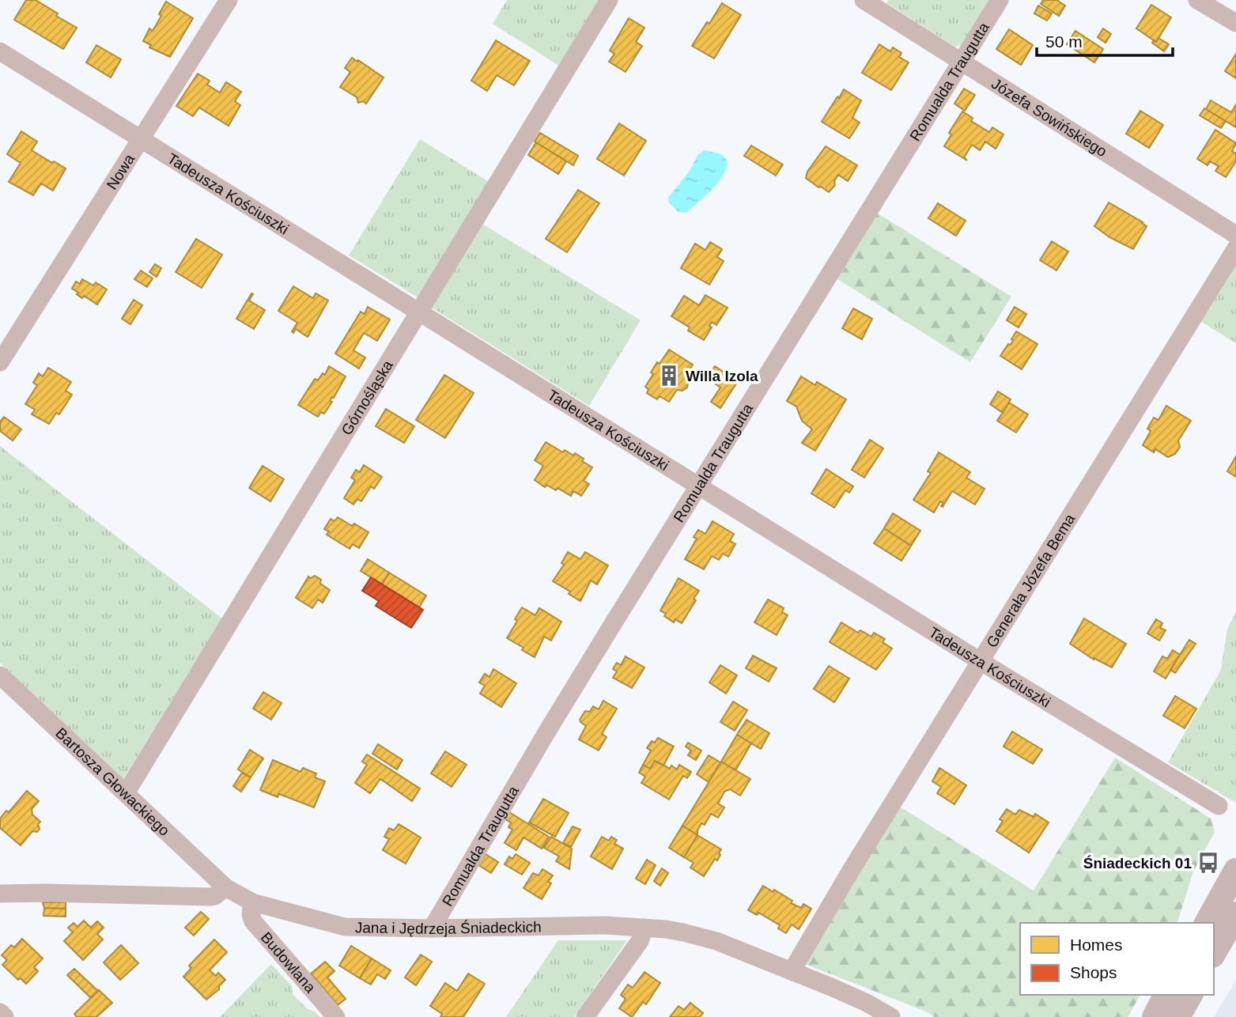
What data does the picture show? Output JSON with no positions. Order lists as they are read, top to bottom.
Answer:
{
  "streets": {
    "street": [
      "Romualda Traugutta",
      "Józefa Sowińskiego",
      "Nowa",
      "Tadeusza Kościuszki",
      "Górnośląska",
      "Generała Józefa Bema",
      "Bartosza Głowackiego",
      "Jana i Jędrzeja Śniadeckich",
      "Budowlana"
    ]
  },
  "crossings": [
    ["Romualda Traugutta", "Józefa Sowińskiego"],
    ["Romualda Traugutta", "Tadeusza Kościuszki"],
    ["Romualda Traugutta", "Jana i Jędrzeja Śniadeckich"],
    ["Nowa", "Tadeusza Kościuszki"],
    ["Tadeusza Kościuszki", "Górnośląska"],
    ["Tadeusza Kościuszki", "Generała Józefa Bema"],
    ["Górnośląska", "Bartosza Głowackiego"],
    ["Generała Józefa Bema", "Jana i Jędrzeja Śniadeckich"],
    ["Bartosza Głowackiego", "Jana i Jędrzeja Śniadeckich"],
    ["Jana i Jędrzeja Śniadeckich", "Budowlana"]
  ],
  "places": {
    "building": ["Willa Izola"],
    "bus stop": ["Śniadeckich 01"]
  },
  "legend": ["Homes", "Shops"],
  "scale_bar": "50 m"
}
